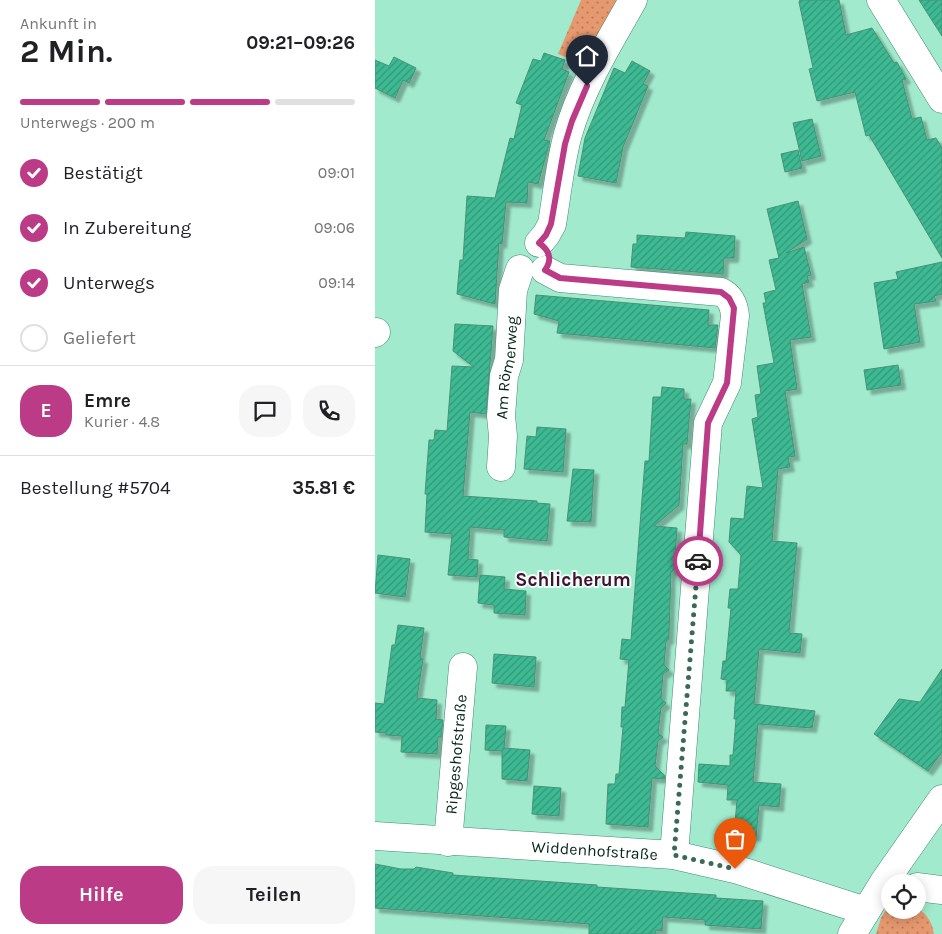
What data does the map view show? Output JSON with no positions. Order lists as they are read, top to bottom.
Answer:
{
  "streets": {
    "street": ["Am Römerweg", "Ripgeshofstraße", "Widdenhofstraße"]
  },
  "crossings": [
    ["Ripgeshofstraße", "Widdenhofstraße"]
  ],
  "districts": ["Schlicherum"],
  "page": {
    "heading": ["2 Min.", "Ankunft in", "09:21–09:26"],
    "panel": [
      "Emre",
      "Kurier · 4.8",
      "Bestellung #5704",
      "35.81 €"
    ],
    "bar": "Unterwegs · 200 m",
    "list": [
      ["Bestätigt", "09:01"],
      ["In Zubereitung", "09:06"],
      ["Unterwegs", "09:14"],
      "Geliefert"
    ],
    "round": "E",
    "buttons": ["Hilfe", "Teilen"]
  }
}
